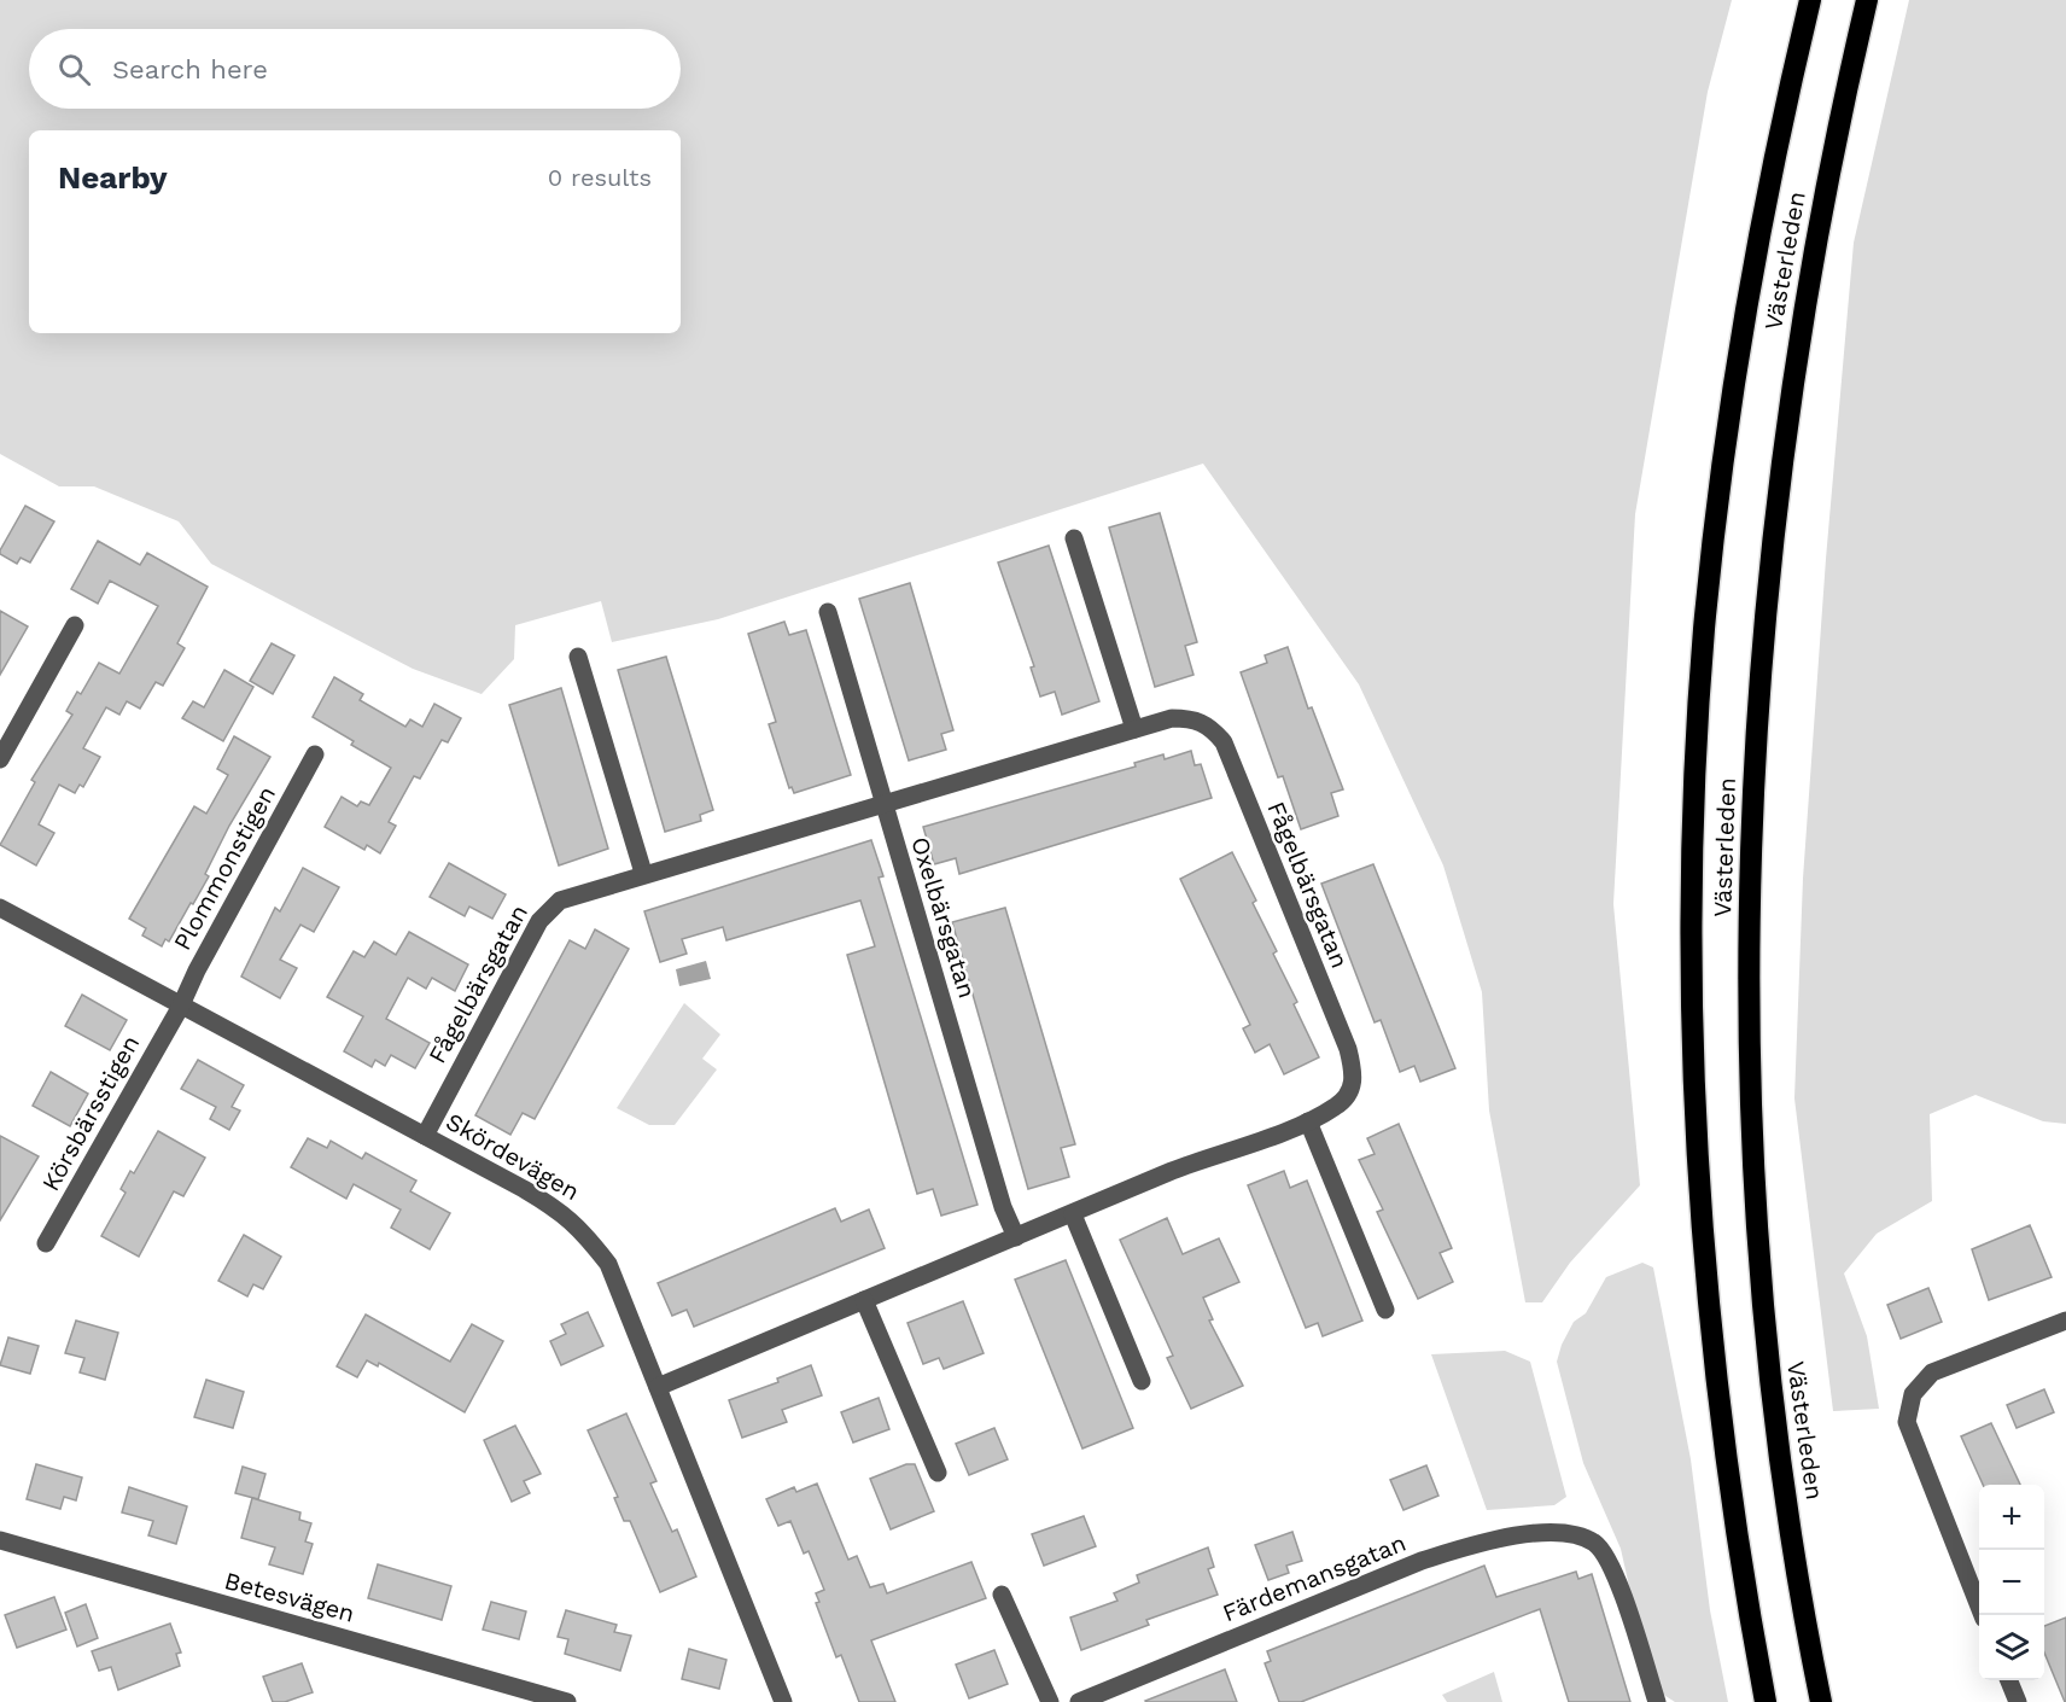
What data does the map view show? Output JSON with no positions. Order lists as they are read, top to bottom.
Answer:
{
  "streets": {
    "highway": ["Västerleden"],
    "street": [
      "Plommonstigen",
      "Fågelbärsgatan",
      "Oxelbärsgatan",
      "Körsbärsstigen",
      "Skördevägen",
      "Färdemansgatan",
      "Betesvägen"
    ]
  },
  "crossings": [
    ["Plommonstigen", "Körsbärsstigen"],
    ["Plommonstigen", "Skördevägen"],
    ["Fågelbärsgatan", "Oxelbärsgatan"],
    ["Fågelbärsgatan", "Skördevägen"],
    ["Körsbärsstigen", "Skördevägen"]
  ],
  "page": {
    "search": "Search here",
    "heading": ["Nearby", "0 results"],
    "map_buttons": ["+", "−"]
  }
}
